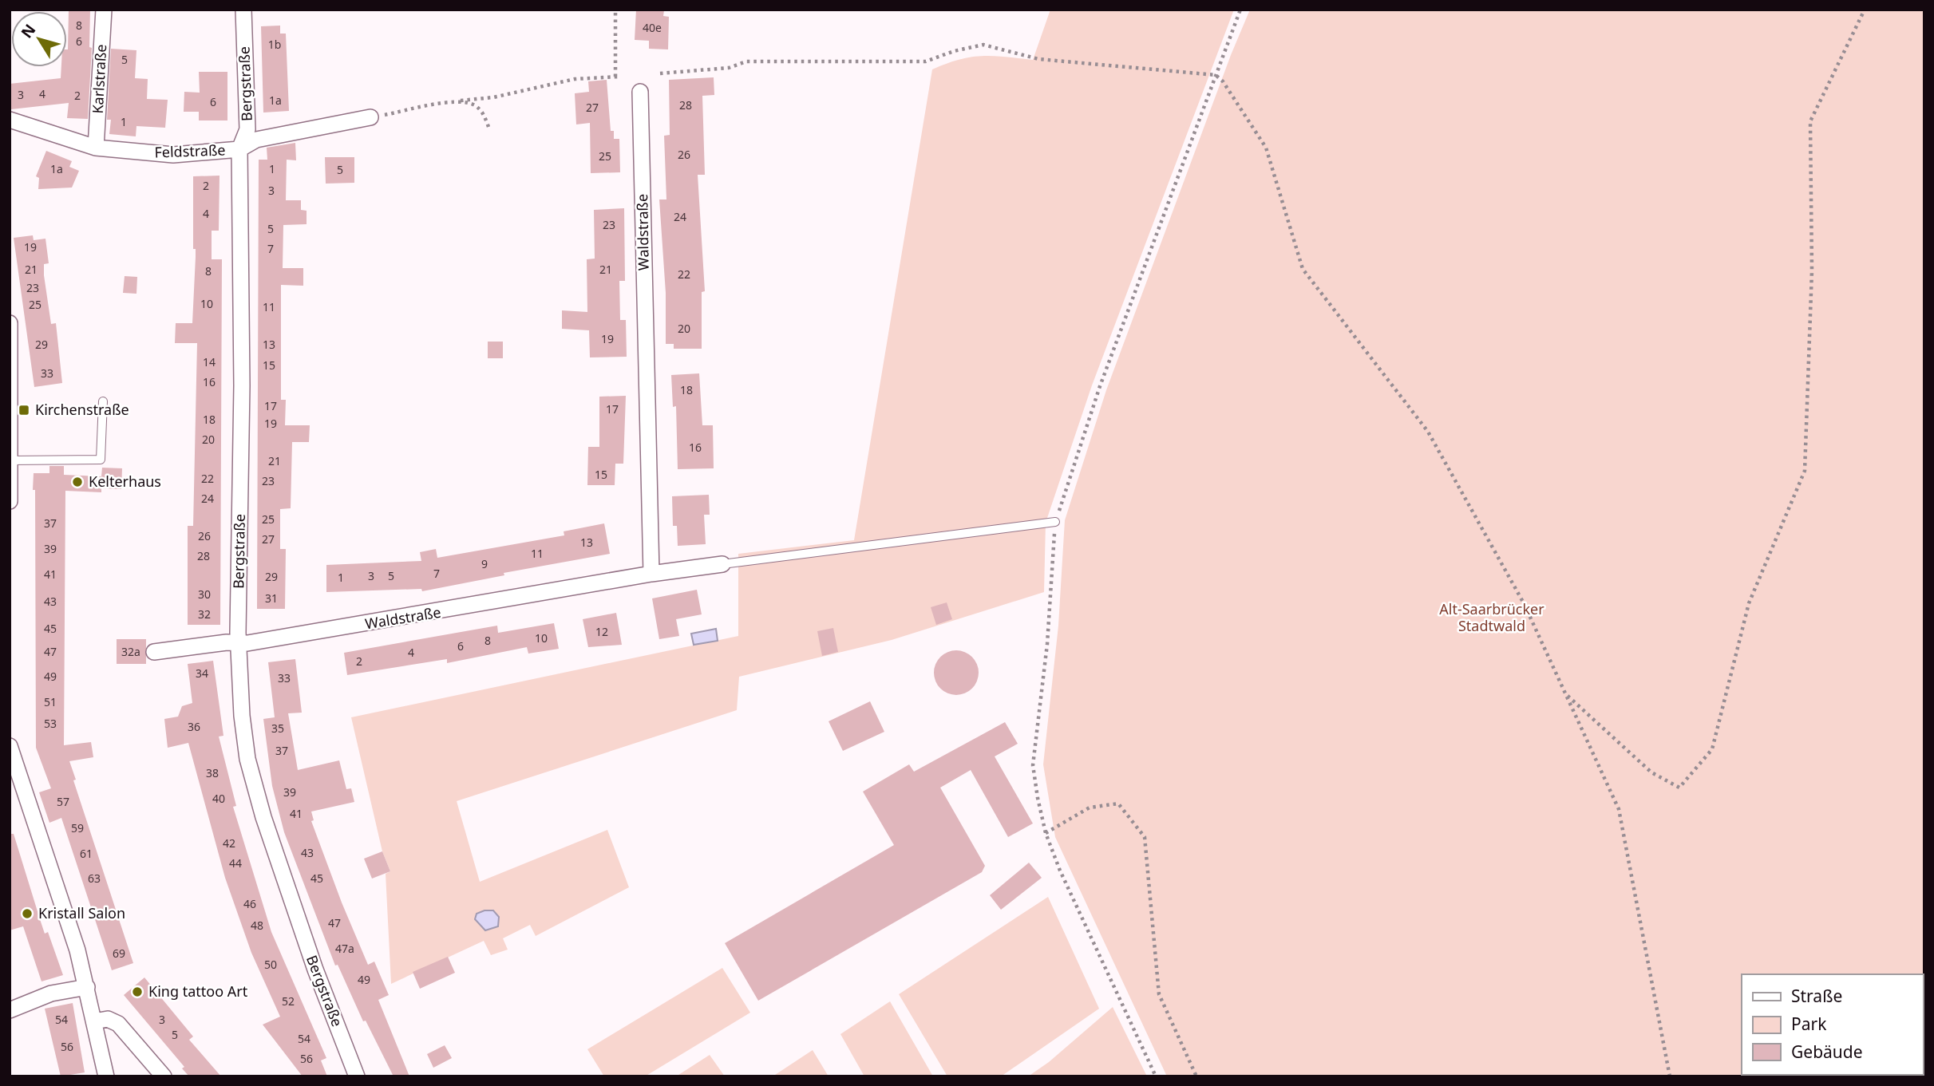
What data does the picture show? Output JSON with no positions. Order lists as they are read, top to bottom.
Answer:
{
  "streets": {
    "street": [
      "Karlstraße",
      "Bergstraße",
      "Feldstraße",
      "Waldstraße"
    ]
  },
  "crossings": [
    ["Karlstraße", "Feldstraße"],
    ["Bergstraße", "Feldstraße"],
    ["Bergstraße", "Waldstraße"]
  ],
  "parks": ["Alt-Saarbrücker Stadtwald"],
  "places": {
    "transit": ["Kirchenstraße"],
    "other": ["Kelterhaus", "Kristall Salon", "King tattoo Art"]
  },
  "house_numbers": [
    "8",
    "40e",
    "6",
    "1b",
    "5",
    "4",
    "3",
    "2",
    "1a",
    "6",
    "28",
    "27",
    "1",
    "26",
    "25",
    "1a",
    "1",
    "5",
    "2",
    "3",
    "4",
    "24",
    "23",
    "5",
    "19",
    "7",
    "21",
    "21",
    "8",
    "22",
    "23",
    "10",
    "25",
    "11",
    "20",
    "19",
    "29",
    "13",
    "14",
    "15",
    "33",
    "16",
    "18",
    "17",
    "17",
    "18",
    "19",
    "20",
    "16",
    "21",
    "15",
    "22",
    "23",
    "24",
    "25",
    "37",
    "26",
    "27",
    "13",
    "39",
    "11",
    "28",
    "9",
    "7",
    "41",
    "3",
    "5",
    "29",
    "1",
    "30",
    "31",
    "43",
    "32",
    "45",
    "12",
    "10",
    "8",
    "6",
    "47",
    "32a",
    "4",
    "2",
    "34",
    "49",
    "33",
    "51",
    "53",
    "36",
    "35",
    "37",
    "38",
    "39",
    "40",
    "57",
    "41",
    "59",
    "42",
    "43",
    "61",
    "44",
    "63",
    "45",
    "46",
    "47",
    "48",
    "47a",
    "69",
    "50",
    "49",
    "52",
    "54",
    "3",
    "5",
    "54",
    "56",
    "56"
  ],
  "legend": ["Straße", "Park", "Gebäude"],
  "north": "top left"
}
